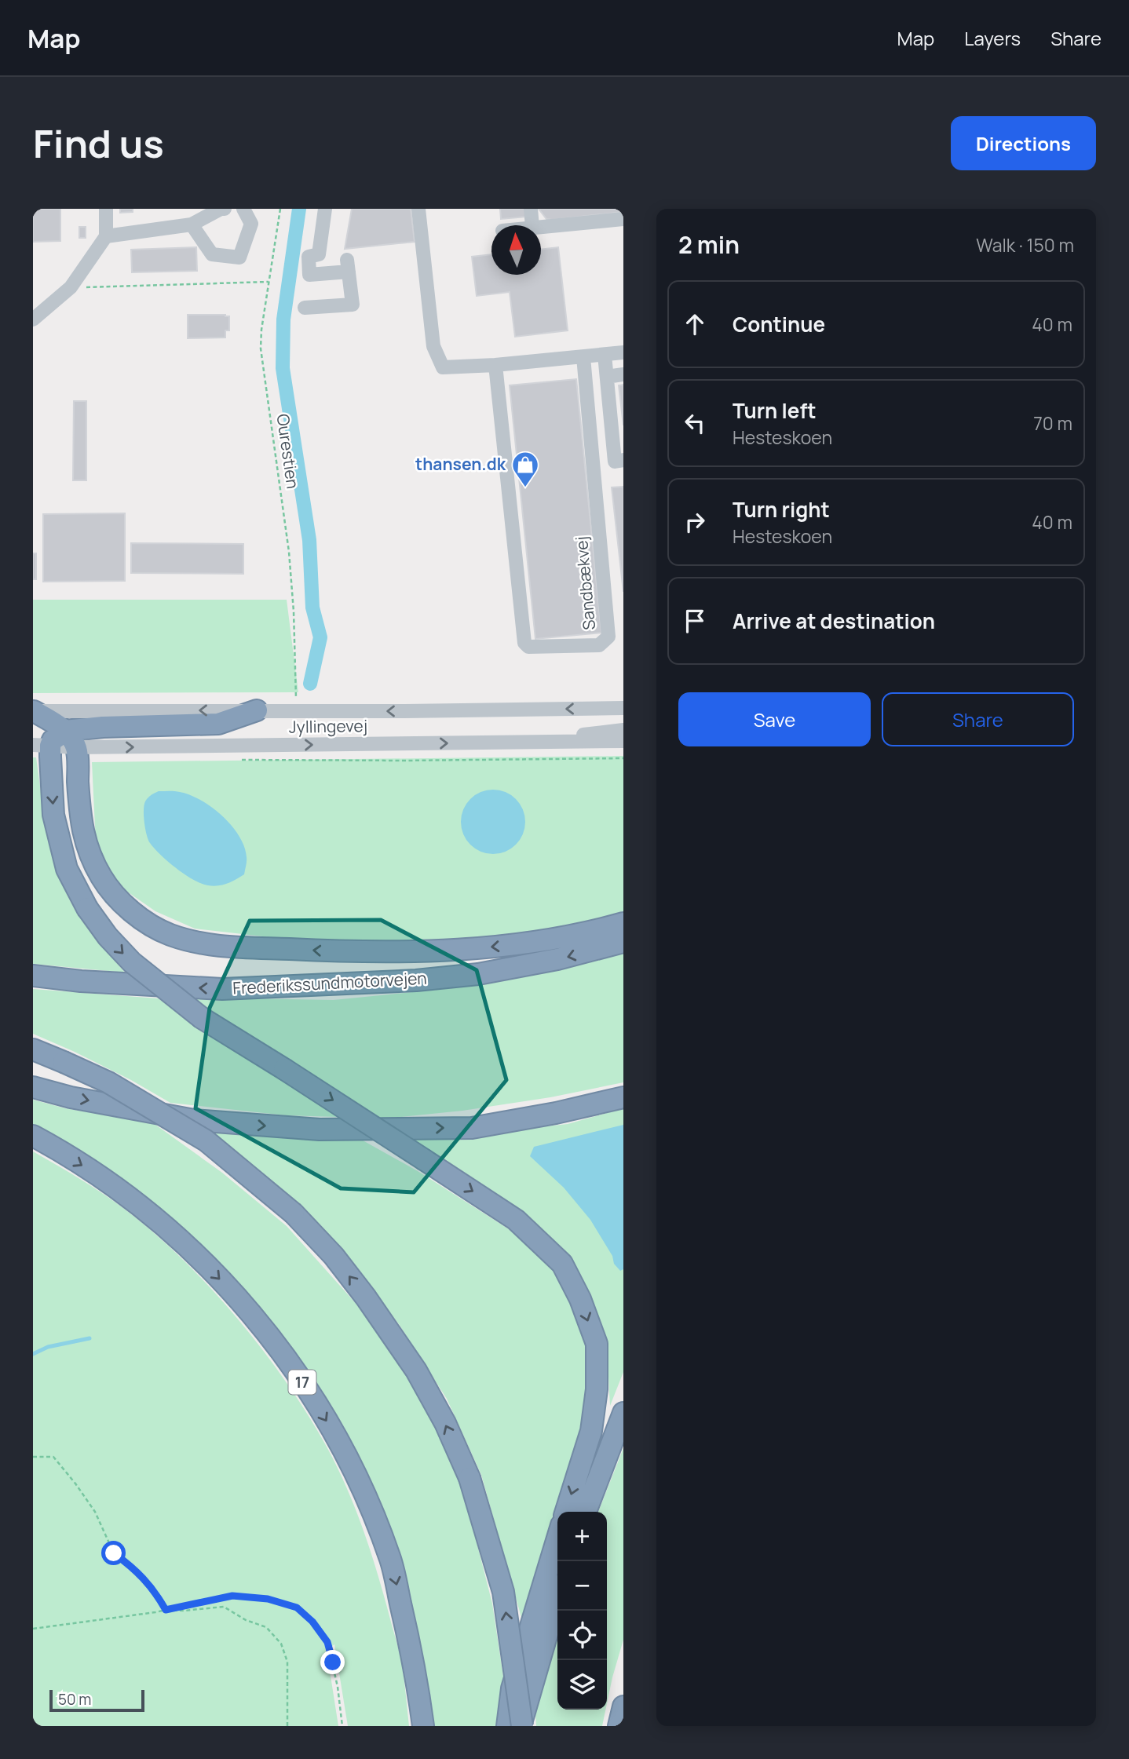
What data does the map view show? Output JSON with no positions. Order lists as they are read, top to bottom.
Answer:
{
  "streets": {
    "highway": ["Frederikssundmotorvejen", "17"],
    "street": ["Sandbækvej", "Jyllingevej"],
    "path": ["Ourestien"]
  },
  "places": {
    "shop": ["thansen.dk"]
  },
  "scale_bar": "50 m",
  "north": "top",
  "page": {
    "header": "Map",
    "nav": ["Map", "Layers", "Share"],
    "buttons": [
      "Directions",
      ["Save", "Share"]
    ],
    "title": "Find us",
    "heading": ["2 min", "Walk · 150 m"],
    "list": [
      ["Continue", "40 m"],
      ["Turn left", "Hesteskoen", "70 m"],
      ["Turn right", "Hesteskoen", "40 m"],
      "Arrive at destination"
    ],
    "map_buttons": ["+", "−"],
    "scale": "50 m"
  }
}
